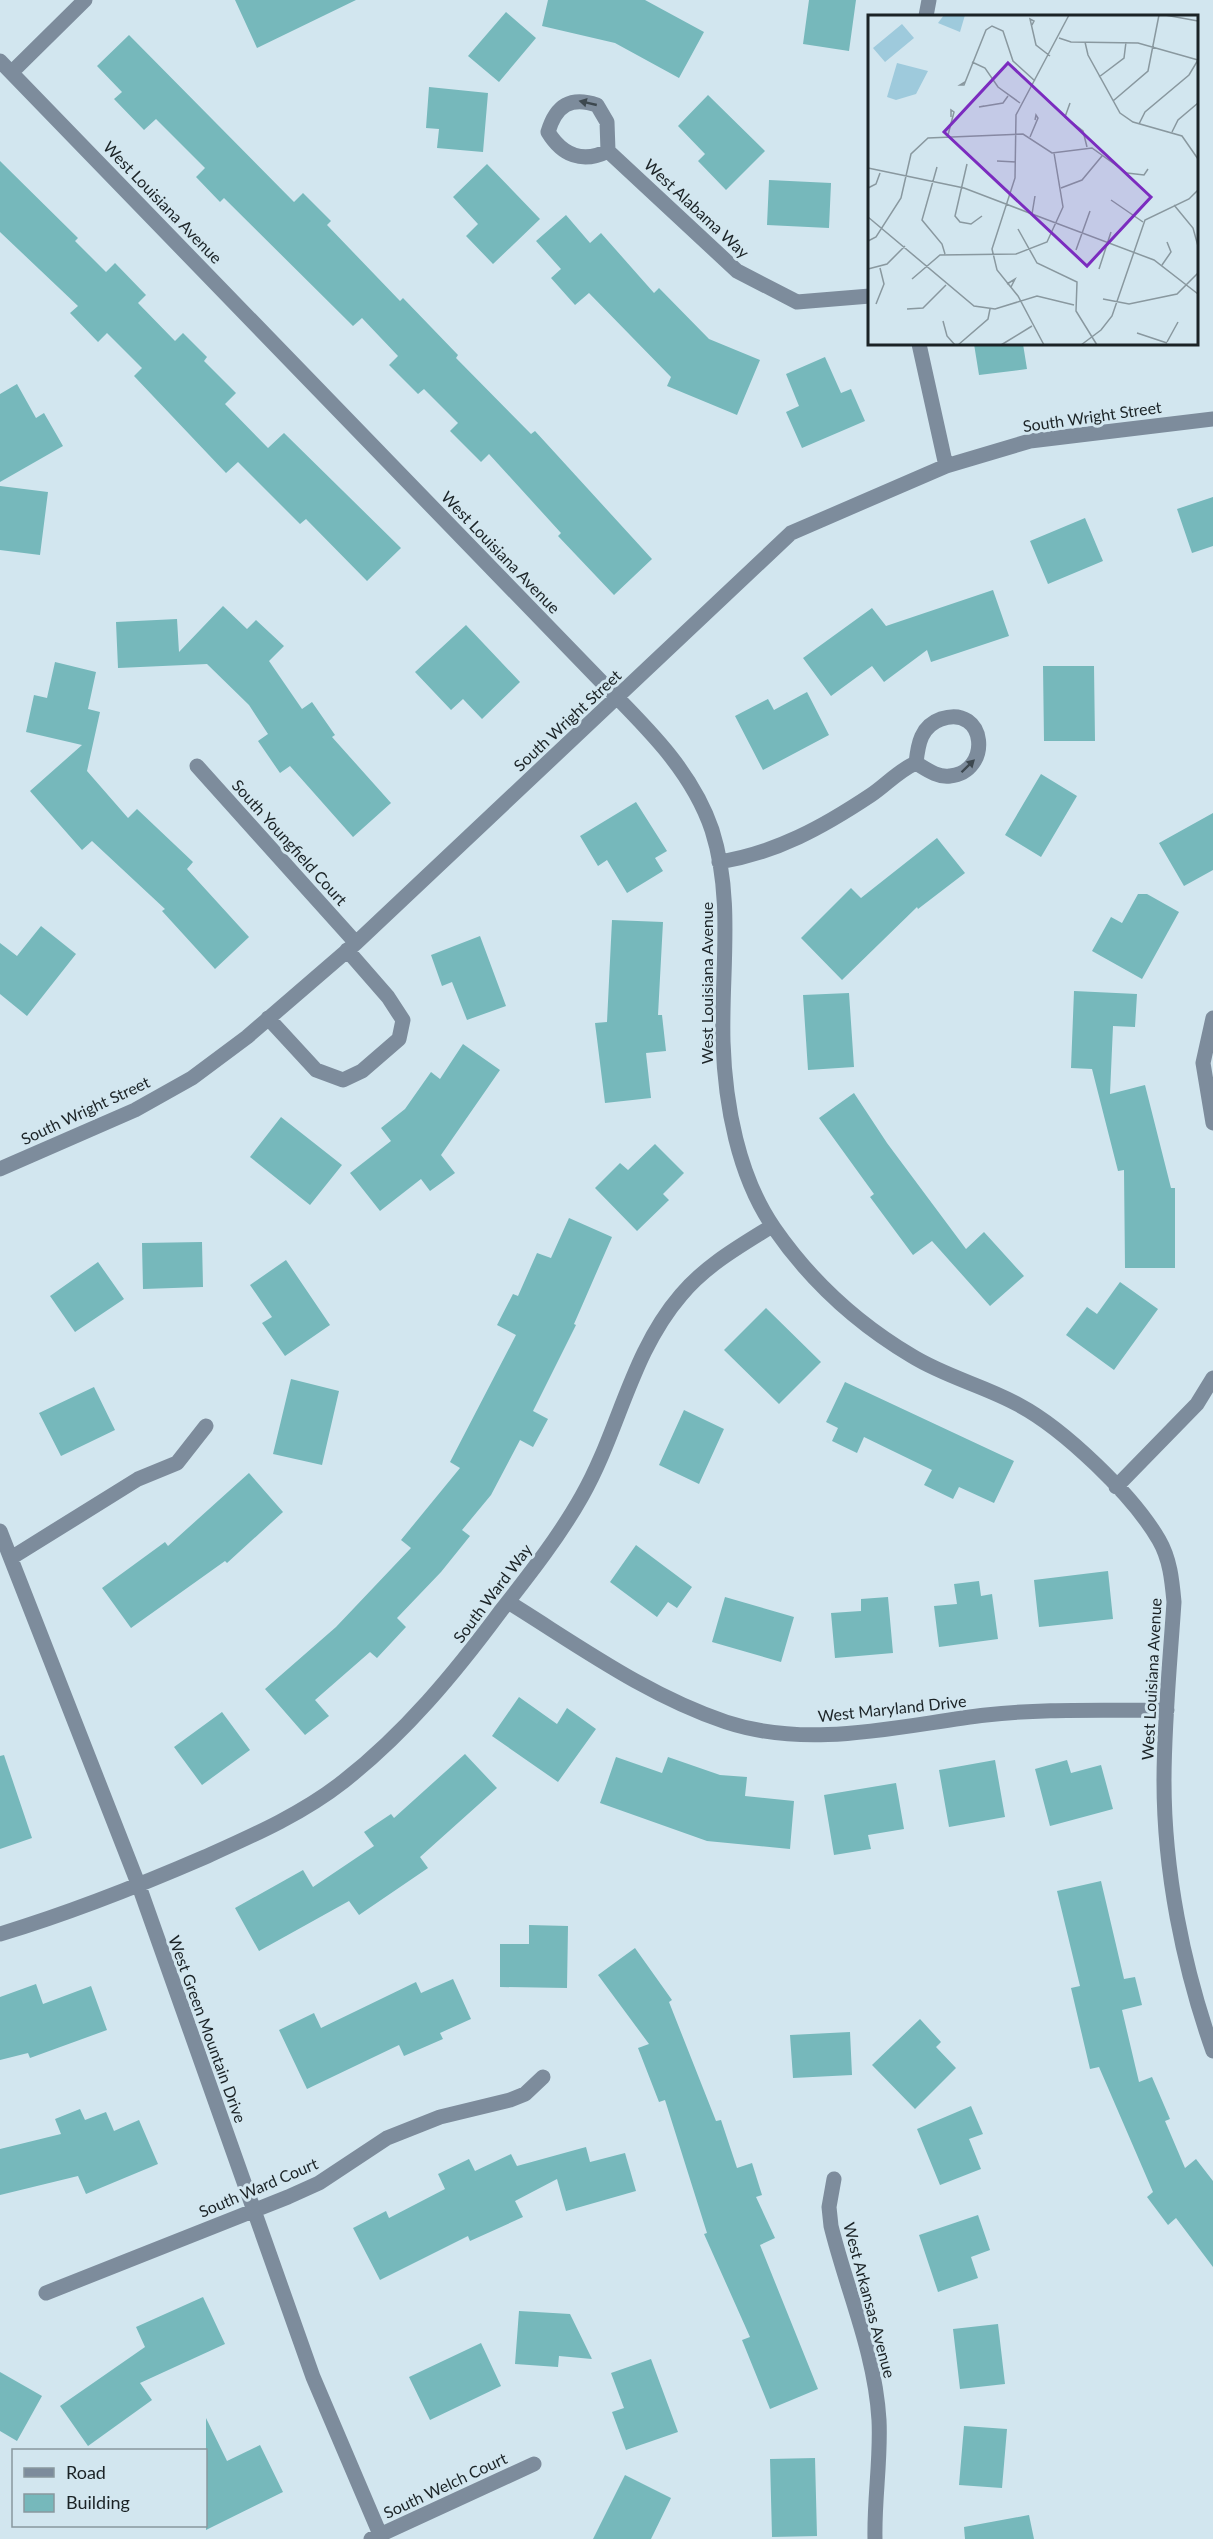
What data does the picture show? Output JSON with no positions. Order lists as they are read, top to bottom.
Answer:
{
  "streets": {
    "street": [
      "West Louisiana Avenue",
      "West Alabama Way",
      "South Wright Street",
      "South Youngfield Court",
      "South Ward Way",
      "West Maryland Drive",
      "West Green Mountain Drive",
      "South Ward Court",
      "West Arkansas Avenue",
      "South Welch Court"
    ]
  },
  "crossings": [
    ["West Louisiana Avenue", "South Wright Street"],
    ["West Louisiana Avenue", "South Ward Way"],
    ["West Louisiana Avenue", "West Maryland Drive"],
    ["South Wright Street", "South Youngfield Court"],
    ["South Ward Way", "West Maryland Drive"],
    ["South Ward Way", "West Green Mountain Drive"],
    ["West Green Mountain Drive", "South Ward Court"],
    ["West Green Mountain Drive", "South Welch Court"]
  ],
  "legend": ["Road", "Building"]
}
